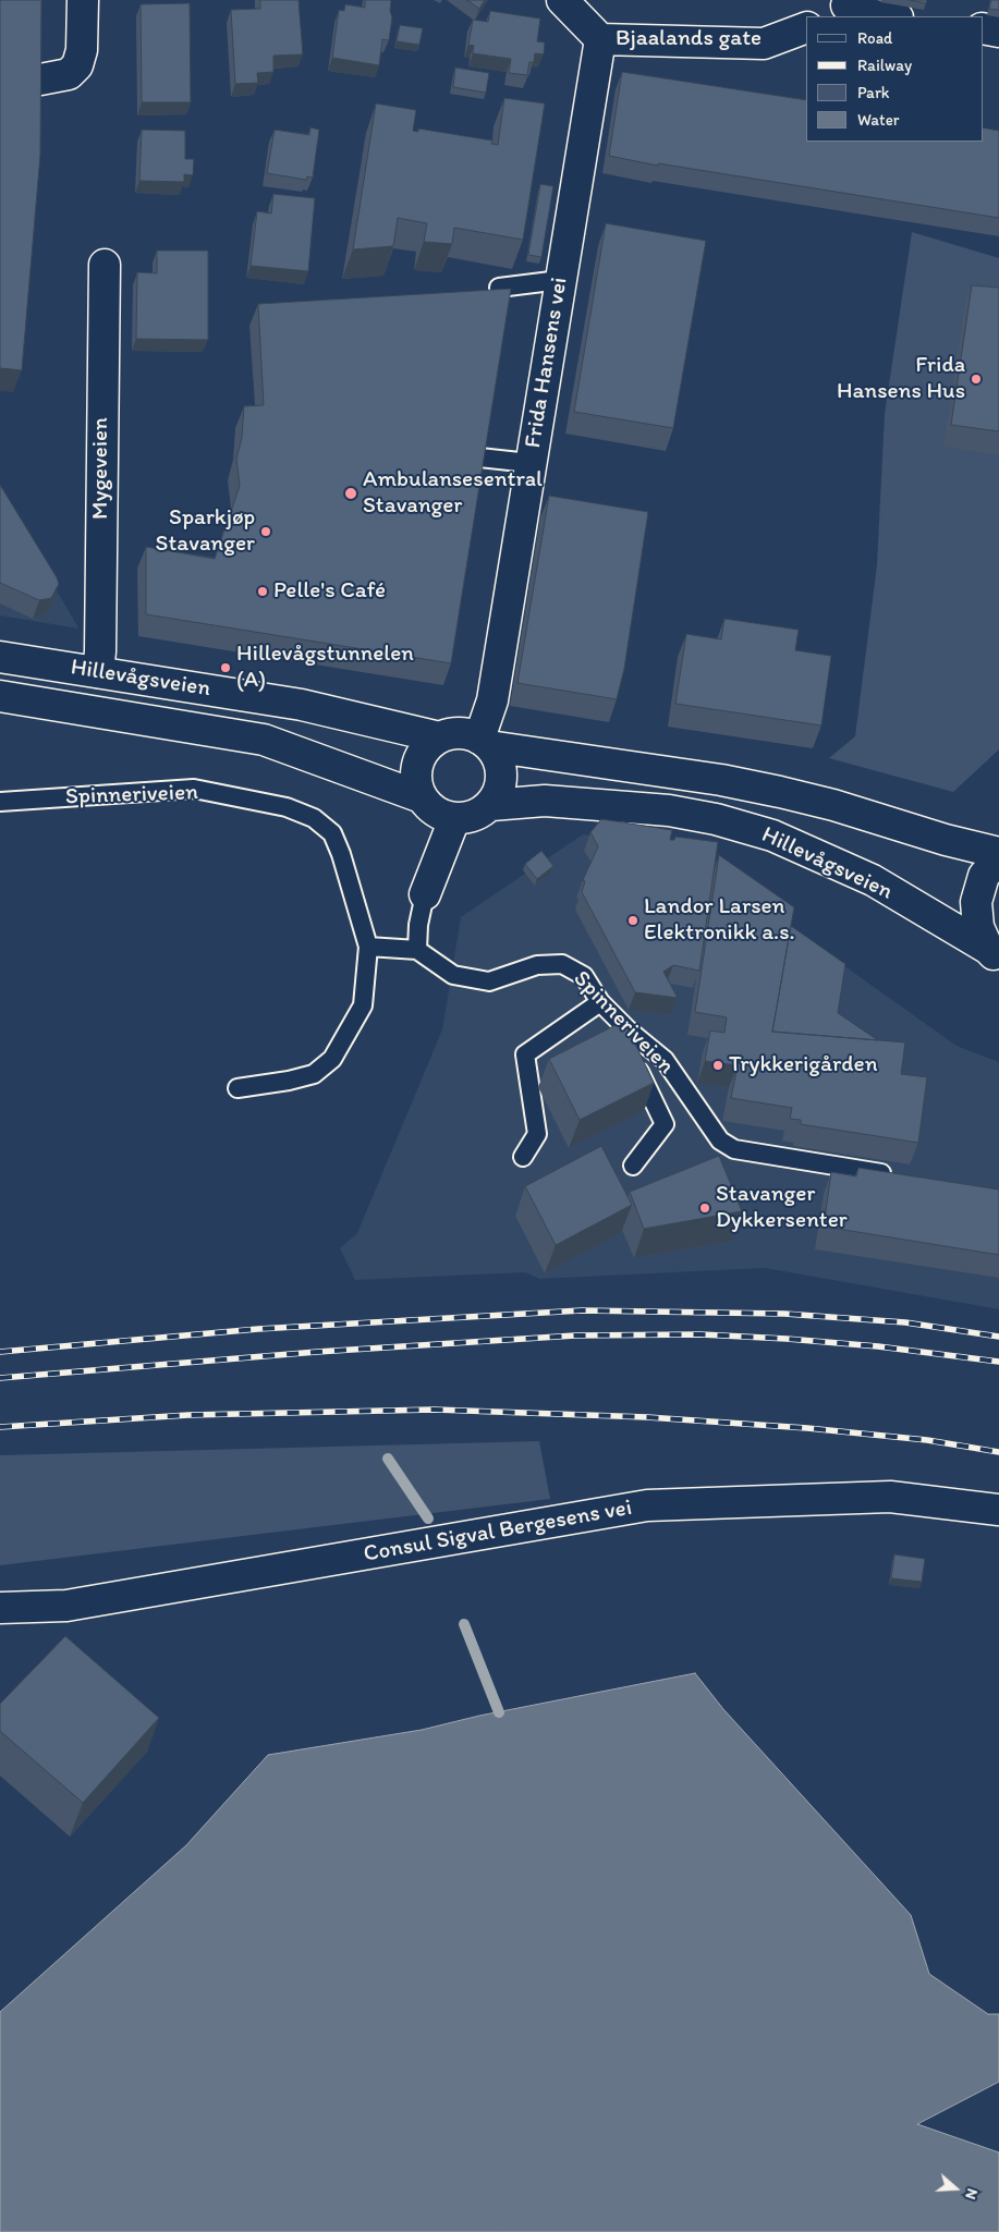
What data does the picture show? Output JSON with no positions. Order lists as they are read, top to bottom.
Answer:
{
  "streets": {
    "street": [
      "Bjaalands gate",
      "Frida Hansens vei",
      "Mygeveien",
      "Hillevågsveien",
      "Consul Sigval Bergesens vei"
    ],
    "lane": ["Spinneriveien"]
  },
  "crossings": [
    ["Bjaalands gate", "Frida Hansens vei"],
    ["Frida Hansens vei", "Hillevågsveien"],
    ["Mygeveien", "Hillevågsveien"]
  ],
  "places": [
    "Frida Hansens Hus",
    "Ambulansesentral Stavanger",
    "Sparkjøp Stavanger",
    "Pelle's Café",
    "Hillevågstunnelen (A)",
    "Landor Larsen Elektronikk a.s.",
    "Trykkerigården",
    "Stavanger Dykkersenter"
  ],
  "legend": [
    "Road",
    "Railway",
    "Park",
    "Water"
  ],
  "north": "right"
}
